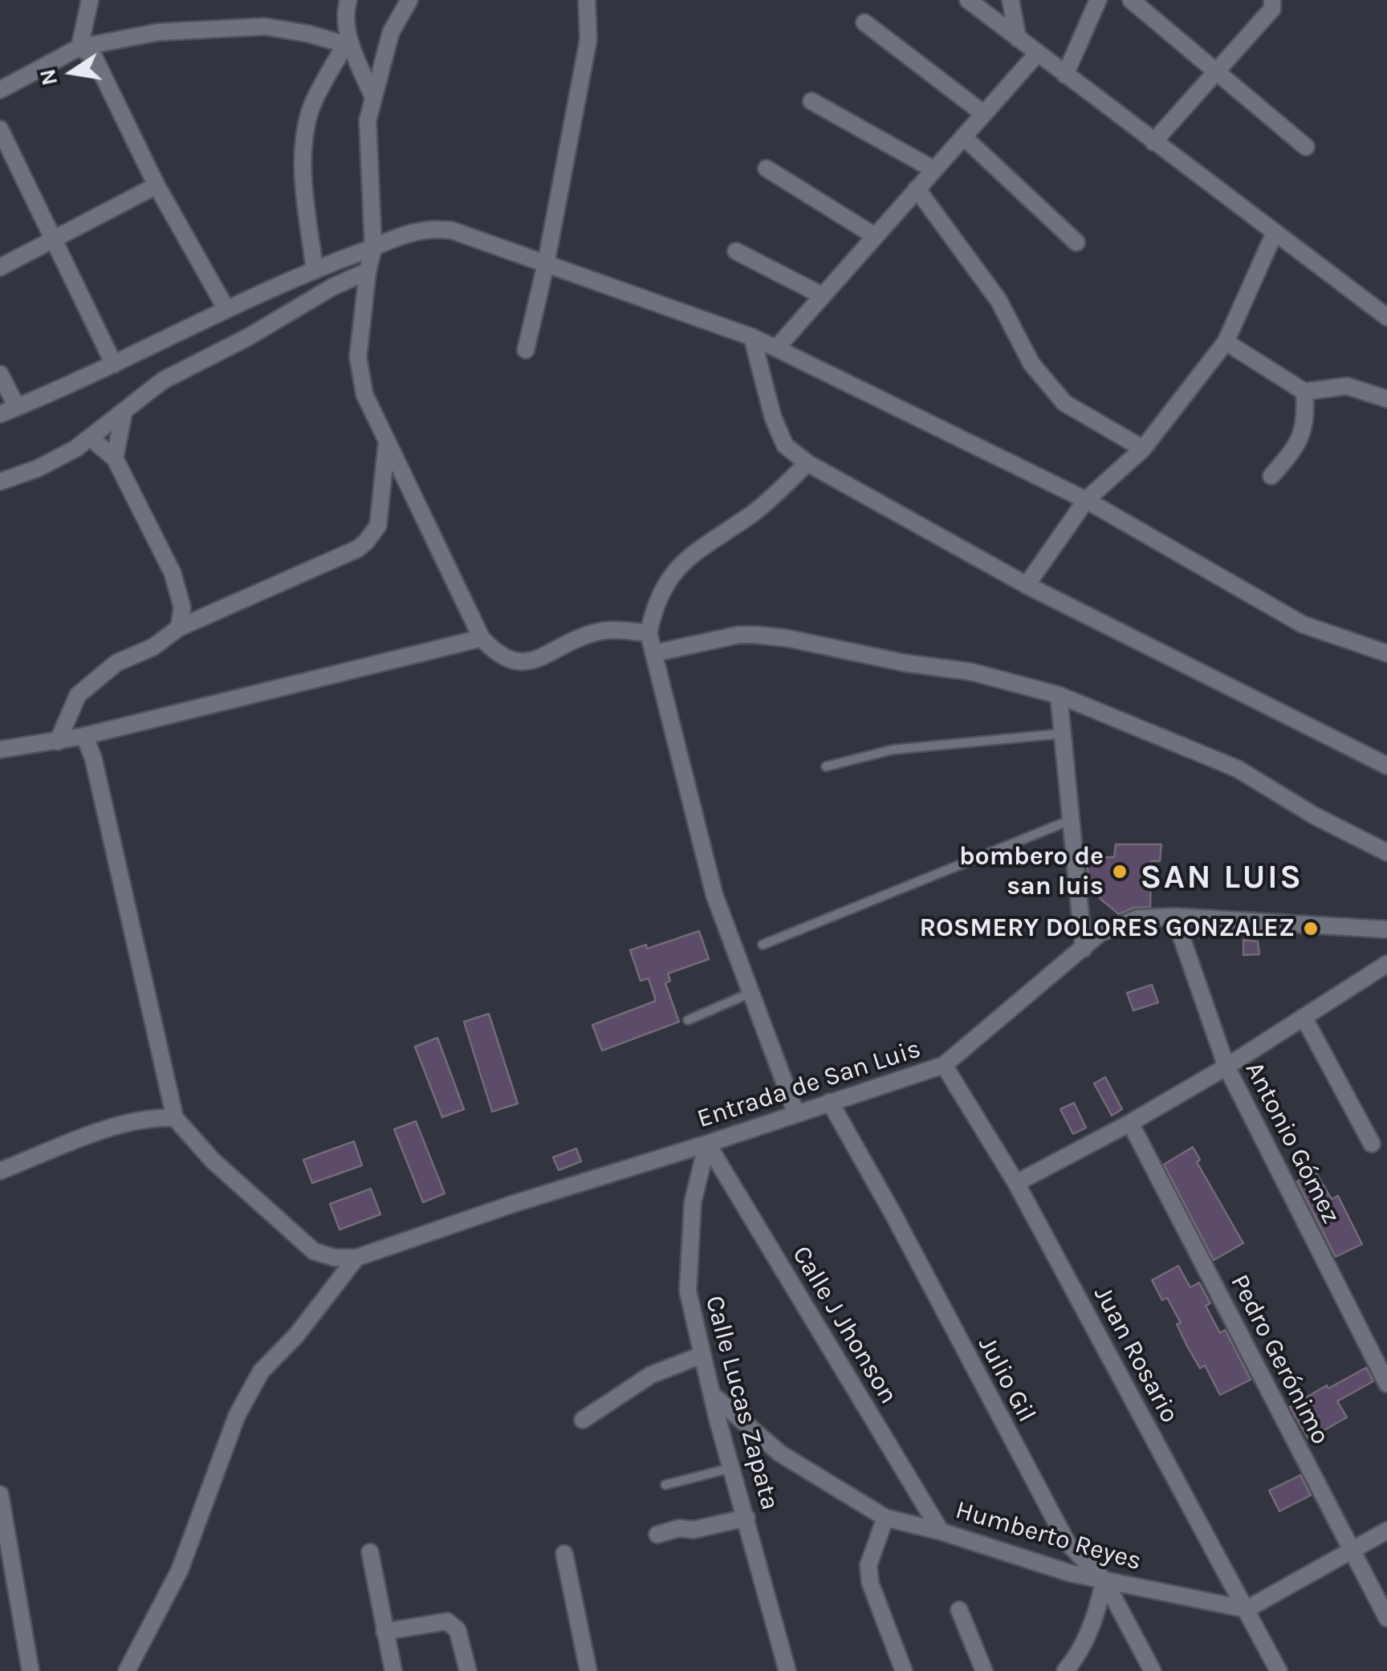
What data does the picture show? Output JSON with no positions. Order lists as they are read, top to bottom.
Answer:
{
  "streets": {
    "street": [
      "Entrada de San Luis",
      "Antonio Gómez",
      "Calle J Jhonson",
      "Juan Rosario",
      "Pedro Gerónimo",
      "Julio Gil",
      "Calle Lucas Zapata",
      "Humberto Reyes"
    ]
  },
  "crossings": [
    ["Entrada de San Luis", "Antonio Gómez"],
    ["Entrada de San Luis", "Calle J Jhonson"],
    ["Entrada de San Luis", "Juan Rosario"],
    ["Entrada de San Luis", "Julio Gil"],
    ["Entrada de San Luis", "Calle Lucas Zapata"],
    ["Calle J Jhonson", "Calle Lucas Zapata"],
    ["Calle J Jhonson", "Humberto Reyes"],
    ["Juan Rosario", "Humberto Reyes"],
    ["Julio Gil", "Humberto Reyes"],
    ["Calle Lucas Zapata", "Humberto Reyes"]
  ],
  "districts": ["SAN LUIS"],
  "places": ["bombero de san luis", "ROSMERY DOLORES GONZALEZ"],
  "north": "left"
}
